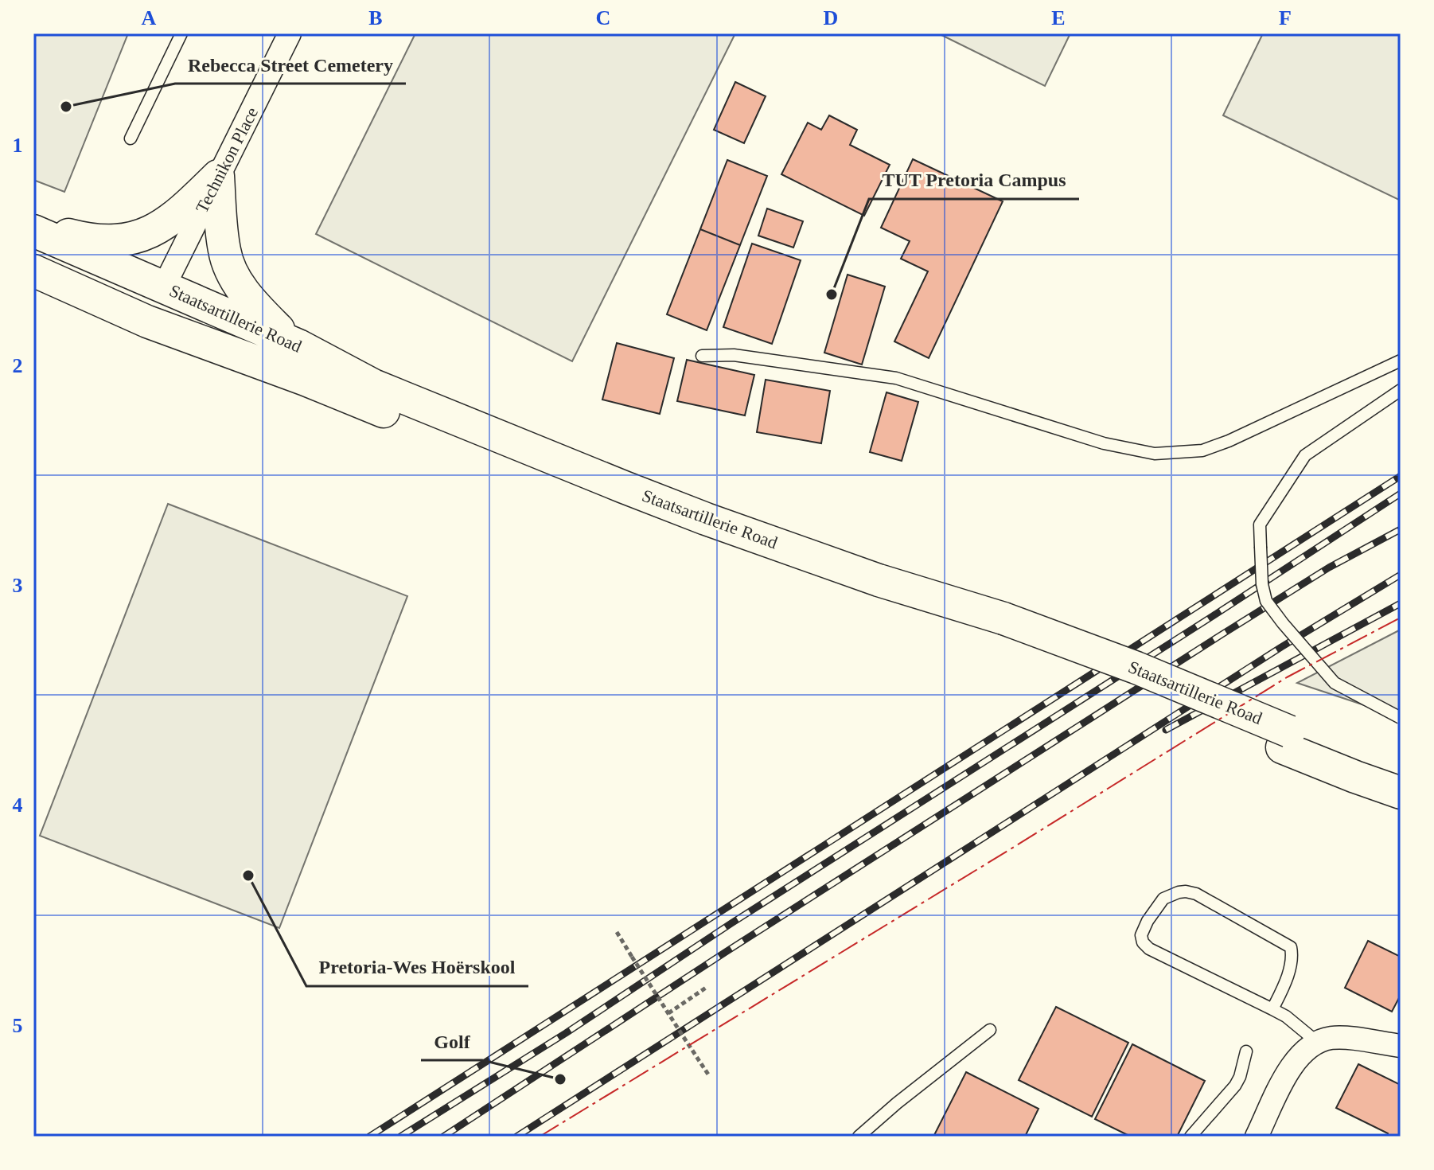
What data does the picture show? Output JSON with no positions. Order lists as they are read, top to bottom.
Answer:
{
  "streets": {
    "street": ["Technikon Place", "Staatsartillerie Road"]
  },
  "crossings": [
    ["Technikon Place", "Staatsartillerie Road"]
  ],
  "places": [
    "Rebecca Street Cemetery",
    "TUT Pretoria Campus",
    "Pretoria-Wes Hoërskool",
    "Golf"
  ],
  "grid": {
    "columns": [
      "A",
      "B",
      "C",
      "D",
      "E",
      "F"
    ],
    "rows": [
      "1",
      "2",
      "3",
      "4",
      "5"
    ]
  }
}
